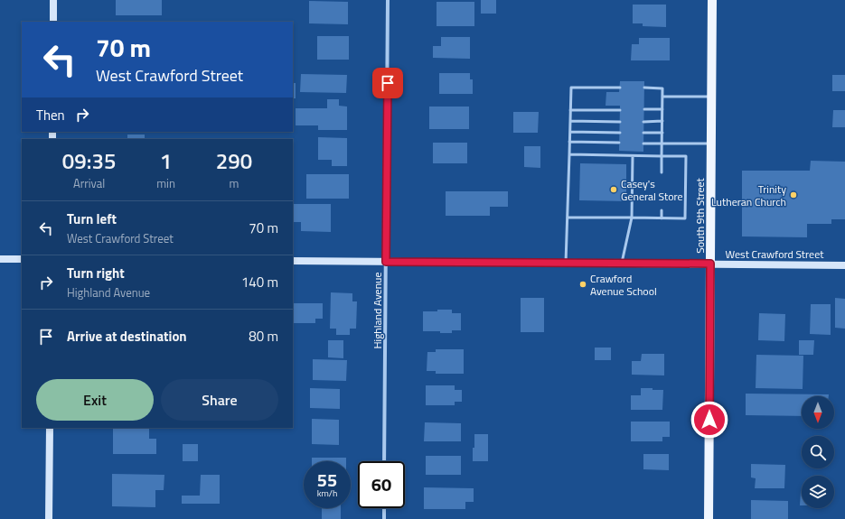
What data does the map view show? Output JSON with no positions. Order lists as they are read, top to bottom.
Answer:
{
  "streets": {
    "main road": ["South 9th Street", "West Crawford Street"],
    "street": ["Highland Avenue"]
  },
  "crossings": [
    ["South 9th Street", "West Crawford Street"],
    ["West Crawford Street", "Highland Avenue"]
  ],
  "places": ["Casey's General Store", "Trinity Lutheran Church", "Crawford Avenue School"],
  "north": "bottom",
  "page": {
    "turn": ["70 m", "West Crawford Street"],
    "then": "Then",
    "eta": [
      "09:35",
      "Arrival",
      "1",
      "min",
      "290",
      "m"
    ],
    "list": [
      {
        "name": "Turn left",
        "note": "West Crawford Street",
        "value": "70 m"
      },
      {
        "name": "Turn right",
        "note": "Highland Avenue",
        "value": "140 m"
      },
      {
        "name": "Arrive at destination",
        "value": "80 m"
      }
    ],
    "buttons": ["Exit", "Share"],
    "speed": "55 km/h",
    "limit": "60"
  }
}
